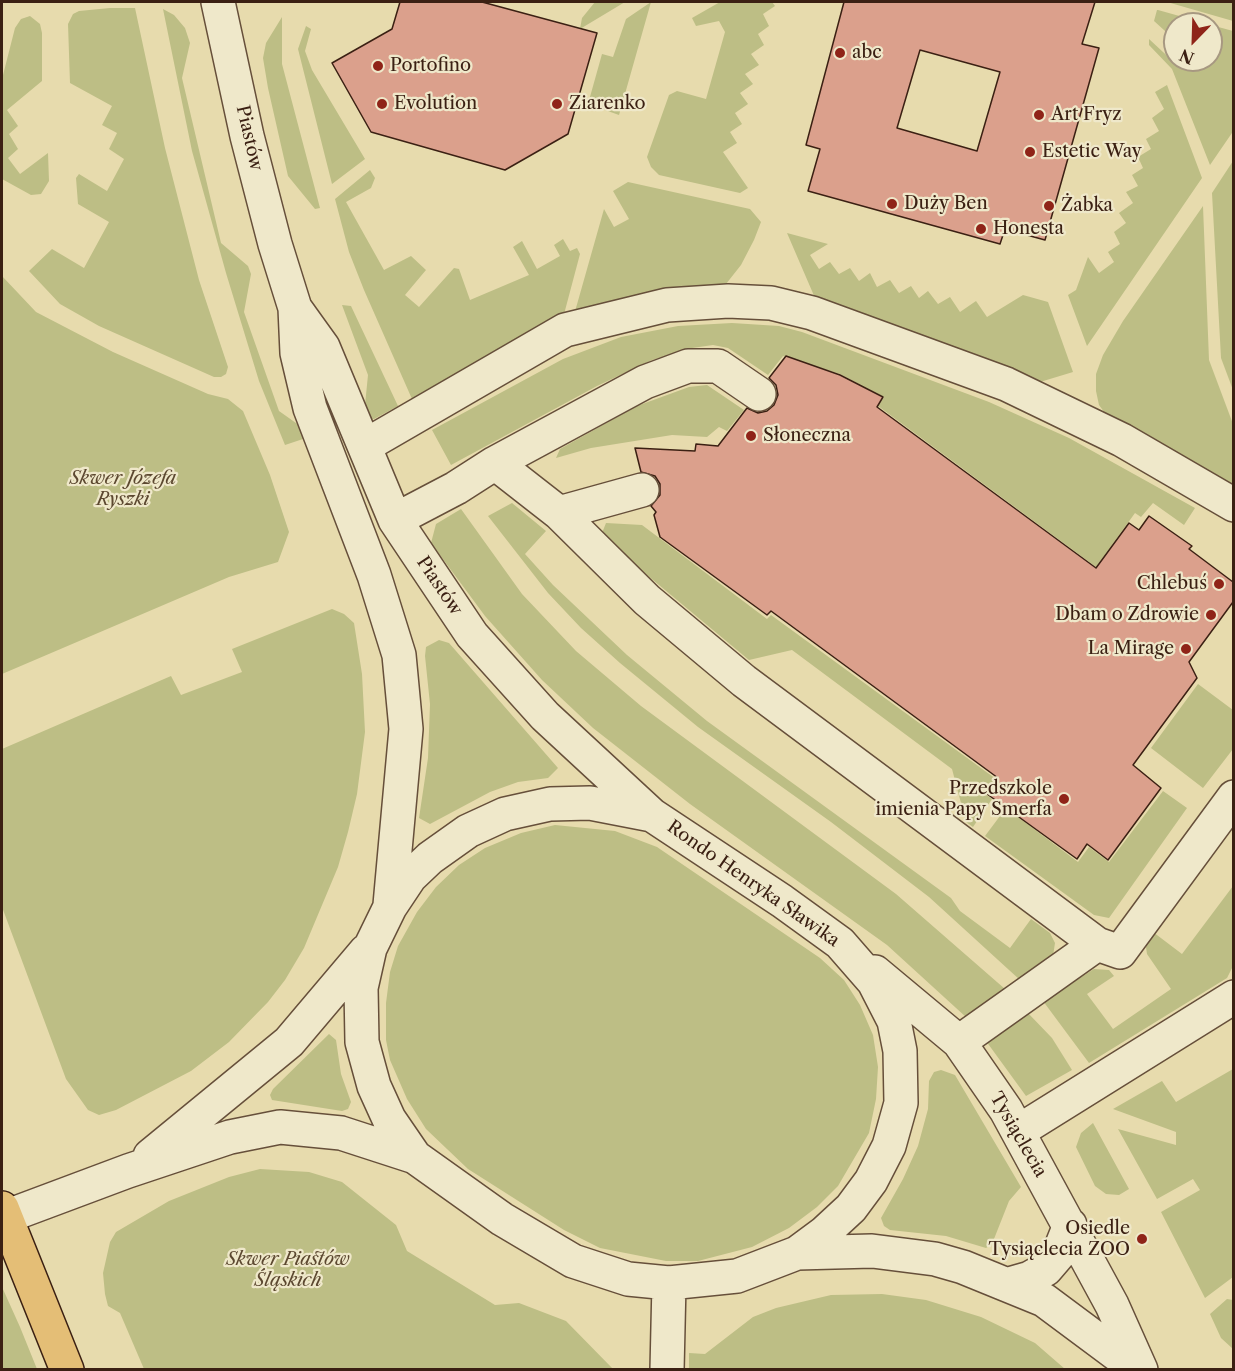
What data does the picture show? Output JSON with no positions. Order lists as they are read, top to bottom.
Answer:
{
  "streets": {
    "street": ["Piastów", "Rondo Henryka Sławika", "Tysiąclecia"]
  },
  "crossings": [
    ["Piastów", "Rondo Henryka Sławika"],
    ["Rondo Henryka Sławika", "Tysiąclecia"]
  ],
  "parks": ["Skwer Józefa Ryszki", "Skwer Piastów Śląskich"],
  "places": [
    "abc",
    "Portofino",
    "Evolution",
    "Ziarenko",
    "Art Fryz",
    "Estetic Way",
    "Duży Ben",
    "Żabka",
    "Honesta",
    "Słoneczna",
    "Chlebuś",
    "Dbam o Zdrowie",
    "La Mirage",
    "Przedszkole imienia Papy Smerfa",
    "Osiedle Tysiąclecia ZOO"
  ],
  "north": "bottom left"
}
